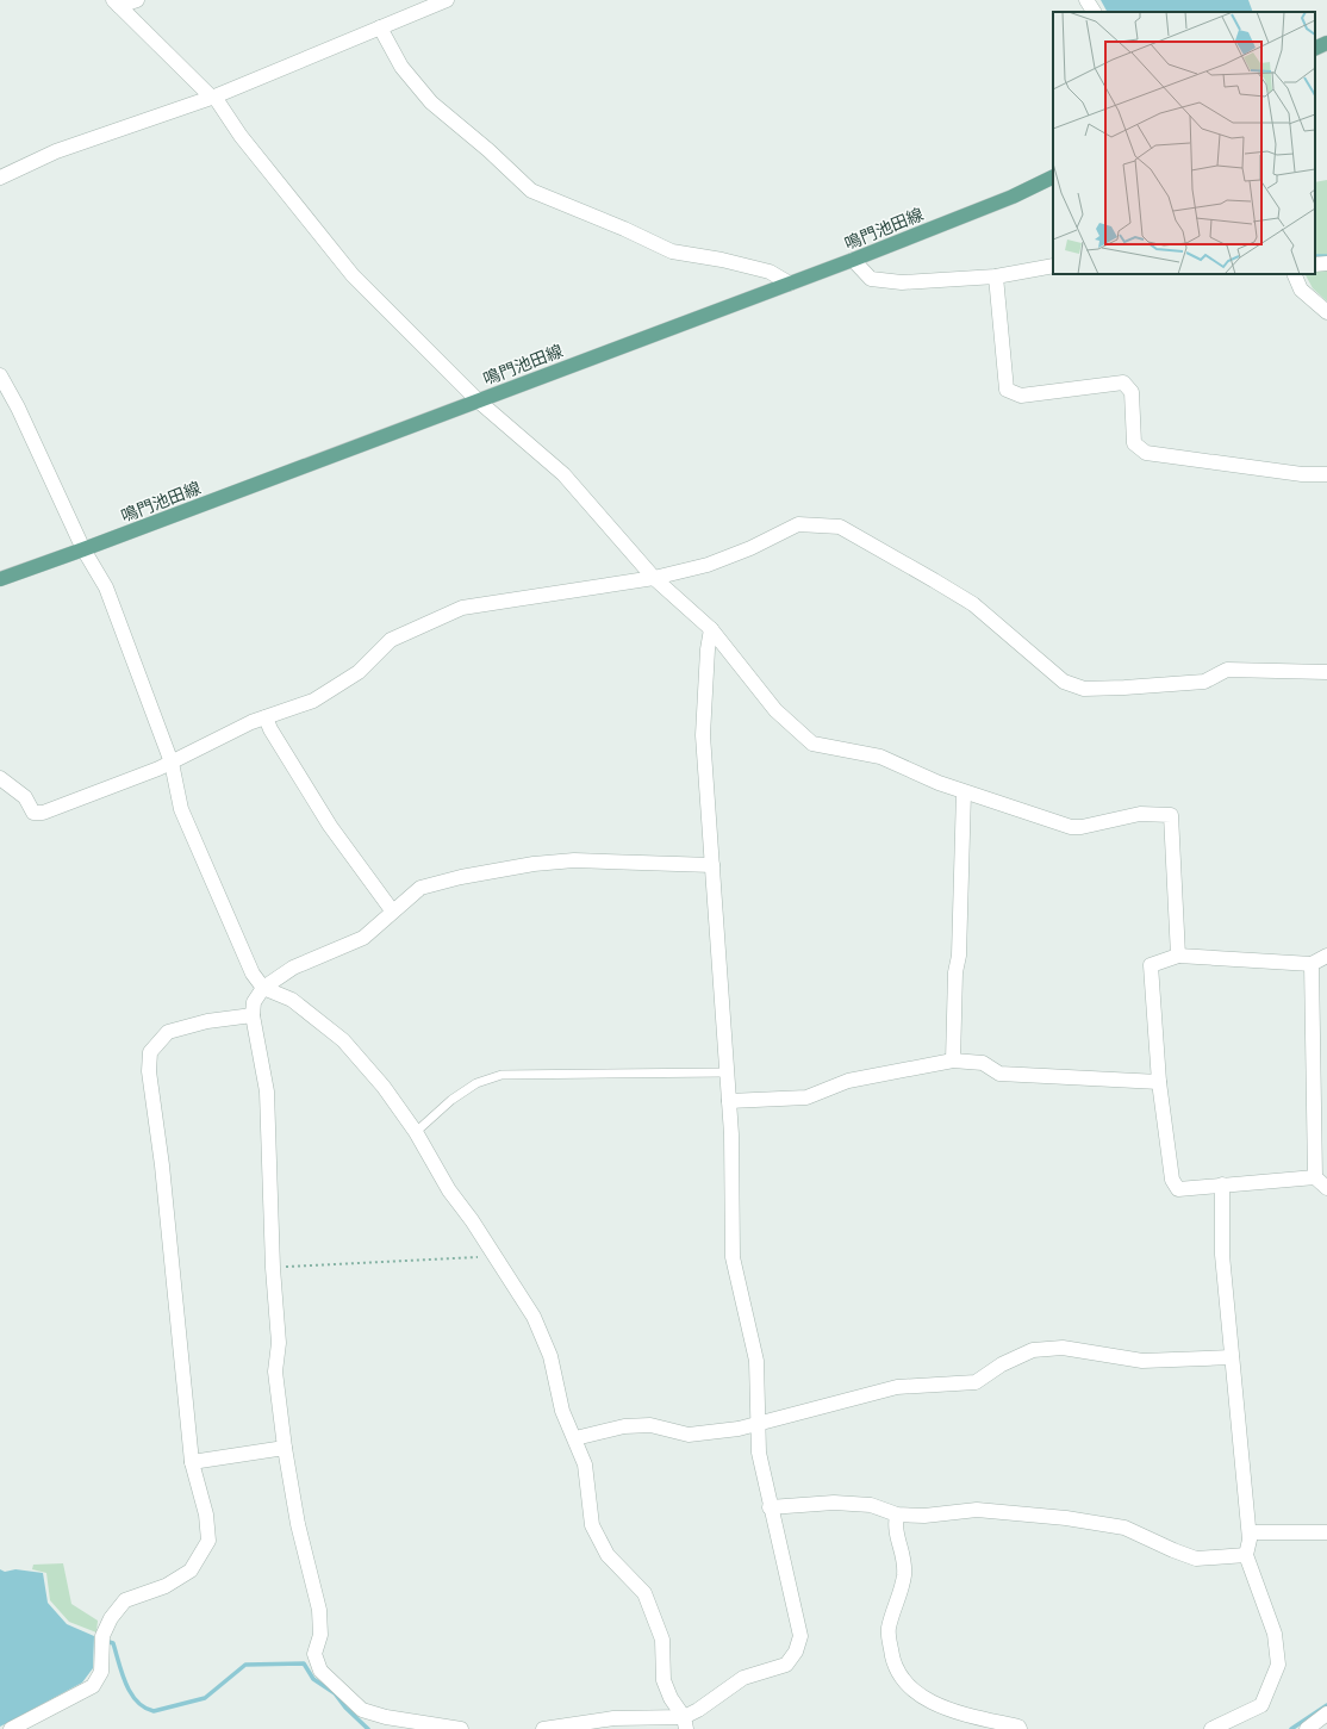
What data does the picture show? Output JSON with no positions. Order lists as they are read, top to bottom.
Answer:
{
  "streets": {
    "main road": ["鳴門池田線"]
  }
}
